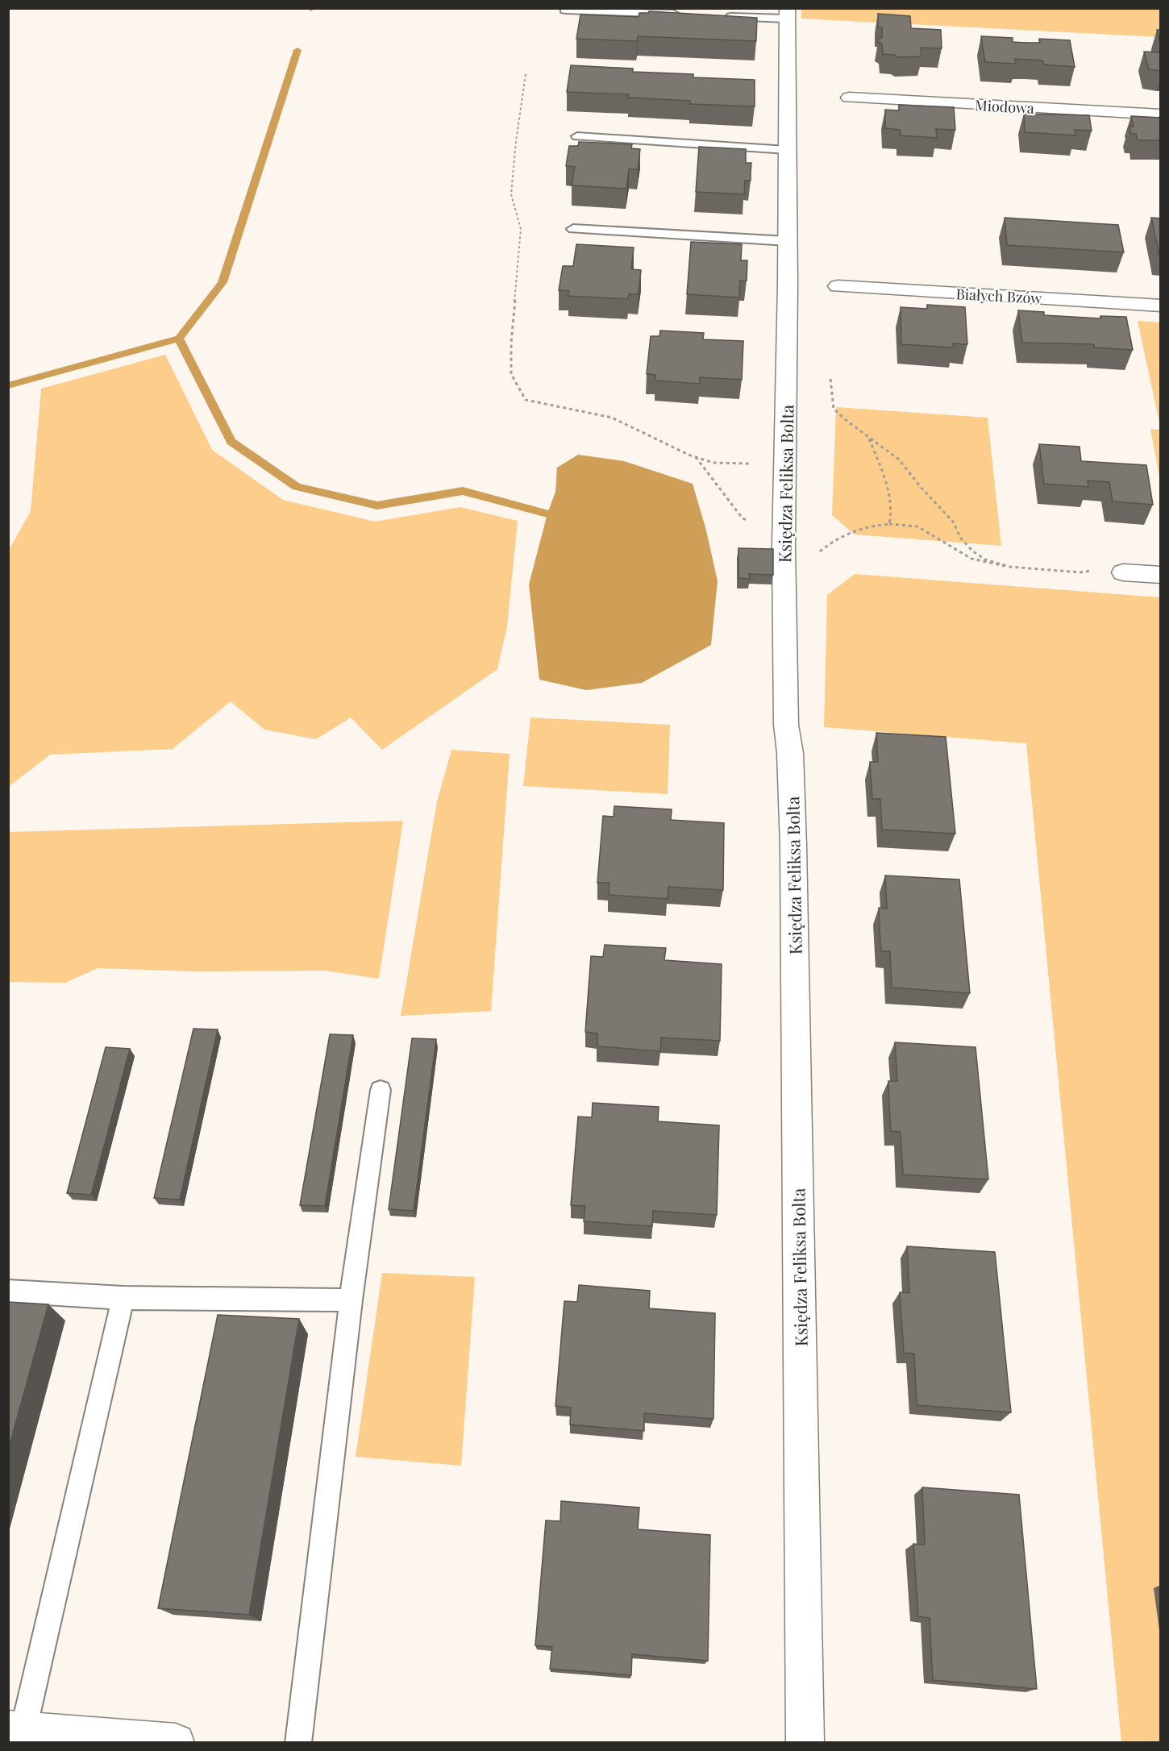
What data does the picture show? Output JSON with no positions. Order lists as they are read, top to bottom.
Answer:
{
  "streets": {
    "street": ["Miodowa", "Białych Bzów", "Księdza Feliksa Bolta"]
  }
}
